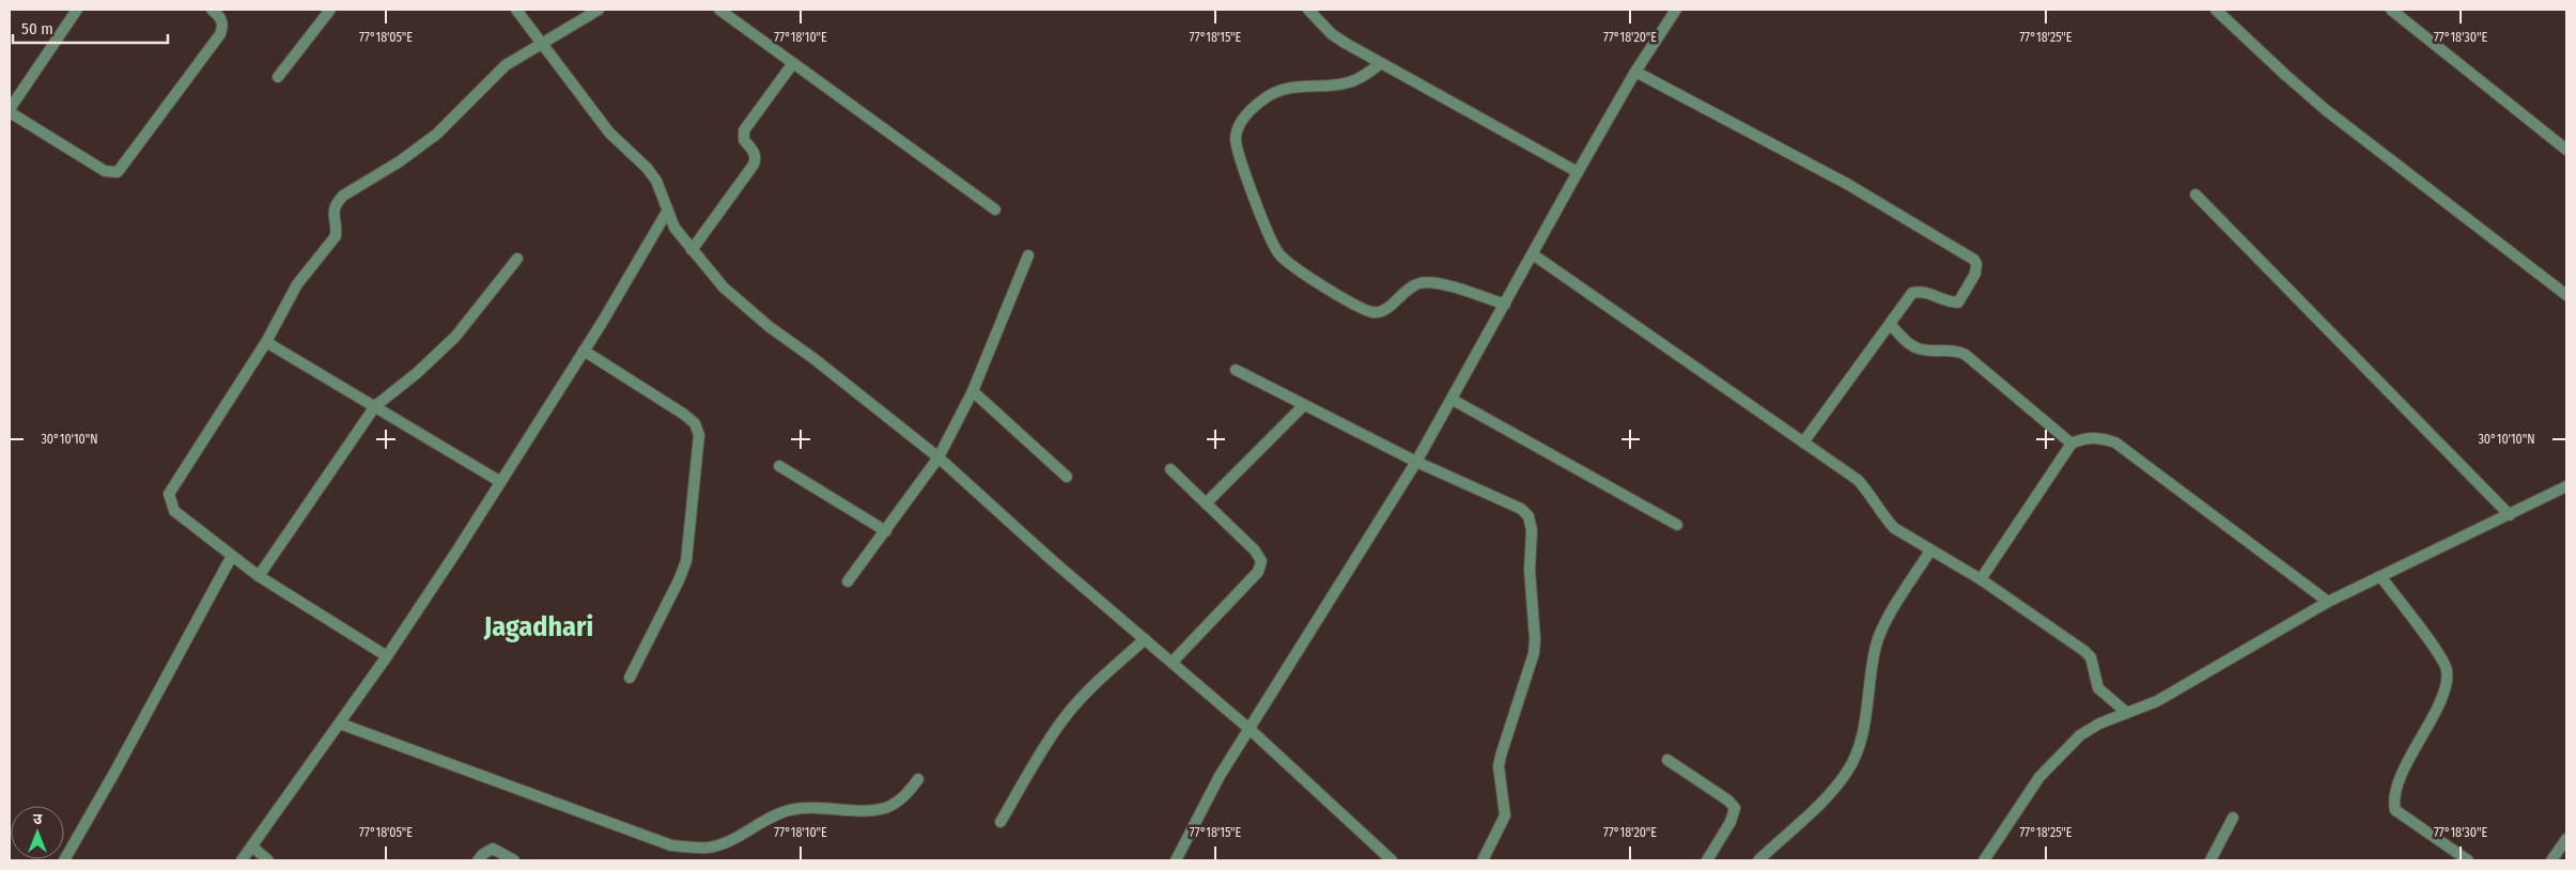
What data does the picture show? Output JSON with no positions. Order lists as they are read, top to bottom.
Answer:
{
  "districts": ["Jagadhari"],
  "scale_bar": "50 m",
  "north": "top",
  "coordinates": [
    "77°18'05\"E",
    "77°18'10\"E",
    "77°18'15\"E",
    "77°18'20\"E",
    "77°18'25\"E",
    "77°18'30\"E",
    "30°10'10\"N"
  ]
}
